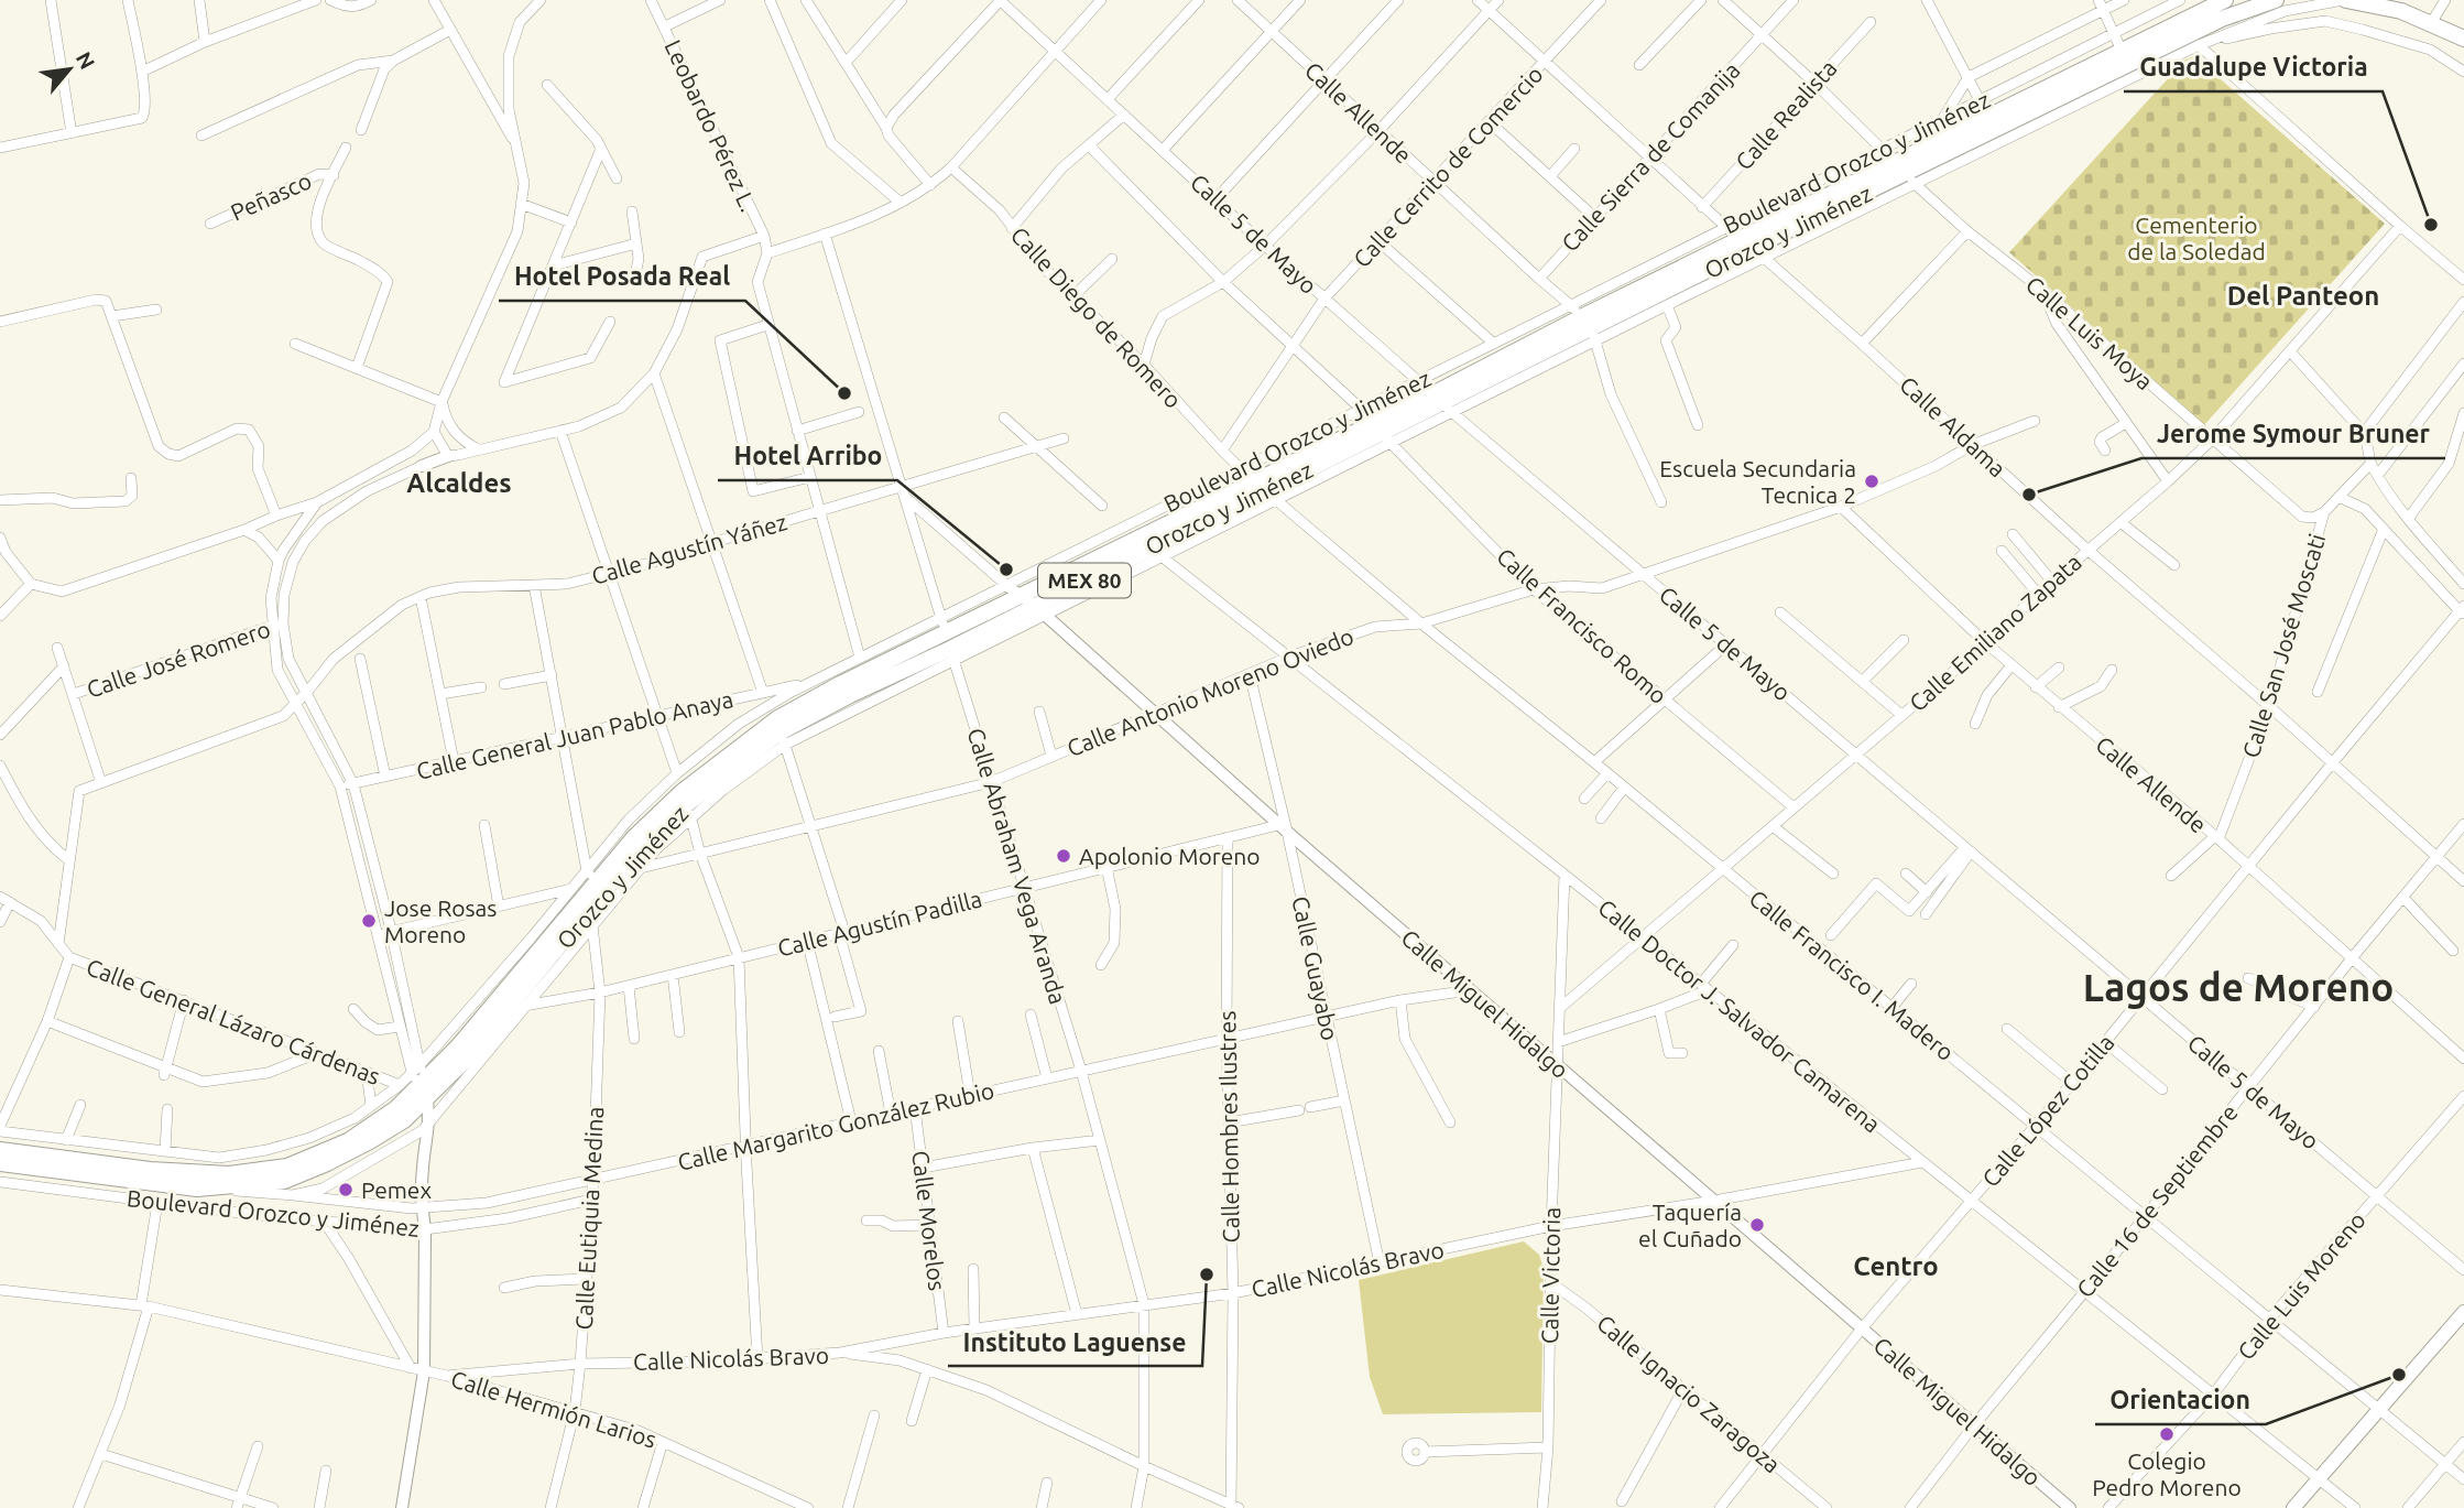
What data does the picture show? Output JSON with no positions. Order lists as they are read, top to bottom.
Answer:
{
  "streets": {
    "highway": ["Orozco y Jiménez", "MEX 80"],
    "street": [
      "Calle Allende",
      "Calle Realista",
      "Leobardo Pérez L.",
      "Calle Sierra de Comanija",
      "Boulevard Orozco y Jiménez",
      "Calle Cerrito de Comercio",
      "Peñasco",
      "Calle 5 de Mayo",
      "Calle Diego de Romero",
      "Calle Luis Moya",
      "Calle Aldama",
      "Calle Agustín Yáñez",
      "Calle Francisco Romo",
      "Calle Emiliano Zapata",
      "Calle San José Moscati",
      "Calle José Romero",
      "Calle Antonio Moreno Oviedo",
      "Calle General Juan Pablo Anaya",
      "Calle Abraham Vega Aranda",
      "Calle Agustín Padilla",
      "Calle Guayabo",
      "Calle Francisco I. Madero",
      "Calle Miguel Hidalgo",
      "Calle Doctor J. Salvador Camarena",
      "Calle General Lázaro Cárdenas",
      "Calle López Cotilla",
      "Calle Margarito González Rubio",
      "Calle Hombres Ilustres",
      "Calle 16 de Septiembre",
      "Calle Eutiquia Medina",
      "Calle Morelos",
      "Calle Nicolás Bravo",
      "Calle Victoria",
      "Calle Luis Moreno",
      "Calle Ignacio Zaragoza",
      "Calle Hermión Larios"
    ]
  },
  "crossings": [
    ["Calle Allende", "Calle Sierra de Comanija"],
    ["Calle Allende", "Boulevard Orozco y Jiménez"],
    ["Calle Allende", "Calle Cerrito de Comercio"],
    ["Calle Allende", "Orozco y Jiménez"],
    ["Calle Allende", "Calle Emiliano Zapata"],
    ["Calle Allende", "Calle San José Moscati"],
    ["Calle Allende", "Calle Antonio Moreno Oviedo"],
    ["Calle Allende", "Calle López Cotilla"],
    ["Calle Allende", "Calle 16 de Septiembre"],
    ["Calle Realista", "Calle Luis Moya"],
    ["Calle Realista", "Calle Aldama"],
    ["Calle Sierra de Comanija", "Calle Luis Moya"],
    ["Calle Sierra de Comanija", "Calle Aldama"],
    ["Boulevard Orozco y Jiménez", "Orozco y Jiménez"],
    ["Boulevard Orozco y Jiménez", "Calle 5 de Mayo"],
    ["Boulevard Orozco y Jiménez", "Calle Diego de Romero"],
    ["Boulevard Orozco y Jiménez", "Calle Luis Moya"],
    ["Boulevard Orozco y Jiménez", "Calle Aldama"],
    ["Boulevard Orozco y Jiménez", "Calle Francisco I. Madero"],
    ["Boulevard Orozco y Jiménez", "Calle Miguel Hidalgo"],
    ["Boulevard Orozco y Jiménez", "Calle Doctor J. Salvador Camarena"],
    ["Boulevard Orozco y Jiménez", "Calle Eutiquia Medina"],
    ["Calle Cerrito de Comercio", "Calle 5 de Mayo"],
    ["Calle Cerrito de Comercio", "Calle Diego de Romero"],
    ["Calle Cerrito de Comercio", "Calle Aldama"],
    ["Orozco y Jiménez", "Calle 5 de Mayo"],
    ["Orozco y Jiménez", "Calle Luis Moya"],
    ["Orozco y Jiménez", "Calle Aldama"],
    ["Orozco y Jiménez", "MEX 80"],
    ["Orozco y Jiménez", "Calle Francisco Romo"],
    ["Orozco y Jiménez", "Calle Antonio Moreno Oviedo"],
    ["Orozco y Jiménez", "Calle Abraham Vega Aranda"],
    ["Orozco y Jiménez", "Calle Agustín Padilla"],
    ["Orozco y Jiménez", "Calle Francisco I. Madero"],
    ["Orozco y Jiménez", "Calle Miguel Hidalgo"],
    ["Orozco y Jiménez", "Calle Doctor J. Salvador Camarena"],
    ["Orozco y Jiménez", "Calle General Lázaro Cárdenas"],
    ["Orozco y Jiménez", "Calle Margarito González Rubio"],
    ["Orozco y Jiménez", "Calle Eutiquia Medina"],
    ["Calle 5 de Mayo", "Calle Emiliano Zapata"],
    ["Calle 5 de Mayo", "Calle Antonio Moreno Oviedo"],
    ["Calle 5 de Mayo", "Calle López Cotilla"],
    ["Calle 5 de Mayo", "Calle 16 de Septiembre"],
    ["Calle 5 de Mayo", "Calle Luis Moreno"],
    ["Calle Diego de Romero", "Calle Francisco I. Madero"],
    ["Calle Luis Moya", "Calle Emiliano Zapata"],
    ["Calle Luis Moya", "Calle San José Moscati"],
    ["Calle Aldama", "Calle Emiliano Zapata"],
    ["Calle Aldama", "Calle San José Moscati"],
    ["Calle Aldama", "Calle Antonio Moreno Oviedo"],
    ["Calle Aldama", "Calle López Cotilla"],
    ["Calle Aldama", "Calle 16 de Septiembre"],
    ["Calle Agustín Yáñez", "Calle Abraham Vega Aranda"],
    ["Calle Agustín Yáñez", "Calle Miguel Hidalgo"],
    ["MEX 80", "Calle General Juan Pablo Anaya"],
    ["MEX 80", "Calle Abraham Vega Aranda"],
    ["MEX 80", "Calle General Lázaro Cárdenas"],
    ["Calle Francisco Romo", "Calle Emiliano Zapata"],
    ["Calle Francisco Romo", "Calle Antonio Moreno Oviedo"],
    ["Calle Emiliano Zapata", "Calle Francisco I. Madero"],
    ["Calle Emiliano Zapata", "Calle Doctor J. Salvador Camarena"],
    ["Calle Emiliano Zapata", "Calle Victoria"],
    ["Calle Antonio Moreno Oviedo", "Calle Abraham Vega Aranda"],
    ["Calle Antonio Moreno Oviedo", "Calle Guayabo"],
    ["Calle Antonio Moreno Oviedo", "Calle Francisco I. Madero"],
    ["Calle Antonio Moreno Oviedo", "Calle Miguel Hidalgo"],
    ["Calle Antonio Moreno Oviedo", "Calle Doctor J. Salvador Camarena"],
    ["Calle Abraham Vega Aranda", "Calle Agustín Padilla"],
    ["Calle Abraham Vega Aranda", "Calle Miguel Hidalgo"],
    ["Calle Abraham Vega Aranda", "Calle Margarito González Rubio"],
    ["Calle Abraham Vega Aranda", "Calle Nicolás Bravo"],
    ["Calle Agustín Padilla", "Calle Guayabo"],
    ["Calle Agustín Padilla", "Calle Miguel Hidalgo"],
    ["Calle Agustín Padilla", "Calle Hombres Ilustres"],
    ["Calle Agustín Padilla", "Calle Eutiquia Medina"],
    ["Calle Guayabo", "Calle Miguel Hidalgo"],
    ["Calle Guayabo", "Calle Margarito González Rubio"],
    ["Calle Guayabo", "Calle Nicolás Bravo"],
    ["Calle Francisco I. Madero", "Calle López Cotilla"],
    ["Calle Francisco I. Madero", "Calle 16 de Septiembre"],
    ["Calle Francisco I. Madero", "Calle Luis Moreno"],
    ["Calle Miguel Hidalgo", "Calle López Cotilla"],
    ["Calle Miguel Hidalgo", "Calle Margarito González Rubio"],
    ["Calle Miguel Hidalgo", "Calle 16 de Septiembre"],
    ["Calle Miguel Hidalgo", "Calle Nicolás Bravo"],
    ["Calle Miguel Hidalgo", "Calle Victoria"],
    ["Calle Doctor J. Salvador Camarena", "Calle López Cotilla"],
    ["Calle Doctor J. Salvador Camarena", "Calle 16 de Septiembre"],
    ["Calle Doctor J. Salvador Camarena", "Calle Nicolás Bravo"],
    ["Calle Doctor J. Salvador Camarena", "Calle Victoria"],
    ["Calle Doctor J. Salvador Camarena", "Calle Luis Moreno"],
    ["Calle López Cotilla", "Calle Ignacio Zaragoza"],
    ["Calle Margarito González Rubio", "Calle Hombres Ilustres"],
    ["Calle Margarito González Rubio", "Calle Eutiquia Medina"],
    ["Calle Margarito González Rubio", "Calle Morelos"],
    ["Calle Hombres Ilustres", "Calle Nicolás Bravo"],
    ["Calle Eutiquia Medina", "Calle Nicolás Bravo"],
    ["Calle Eutiquia Medina", "Calle Hermión Larios"],
    ["Calle Morelos", "Calle Nicolás Bravo"],
    ["Calle Nicolás Bravo", "Calle Victoria"],
    ["Calle Nicolás Bravo", "Calle Hermión Larios"],
    ["Calle Victoria", "Calle Ignacio Zaragoza"]
  ],
  "districts": [
    "Del Panteon",
    "Alcaldes",
    "Lagos de Moreno",
    "Centro"
  ],
  "parks": ["Cementerio de la Soledad"],
  "places": [
    "Guadalupe Victoria",
    "Hotel Posada Real",
    "Escuela Secundaria Tecnica 2",
    "Jerome Symour Bruner",
    "Hotel Arribo",
    "Apolonio Moreno",
    "Jose Rosas Moreno",
    "Pemex",
    "Taquería el Cuñado",
    "Instituto Laguense",
    "Orientacion",
    "Colegio Pedro Moreno"
  ],
  "north": "top right"
}
